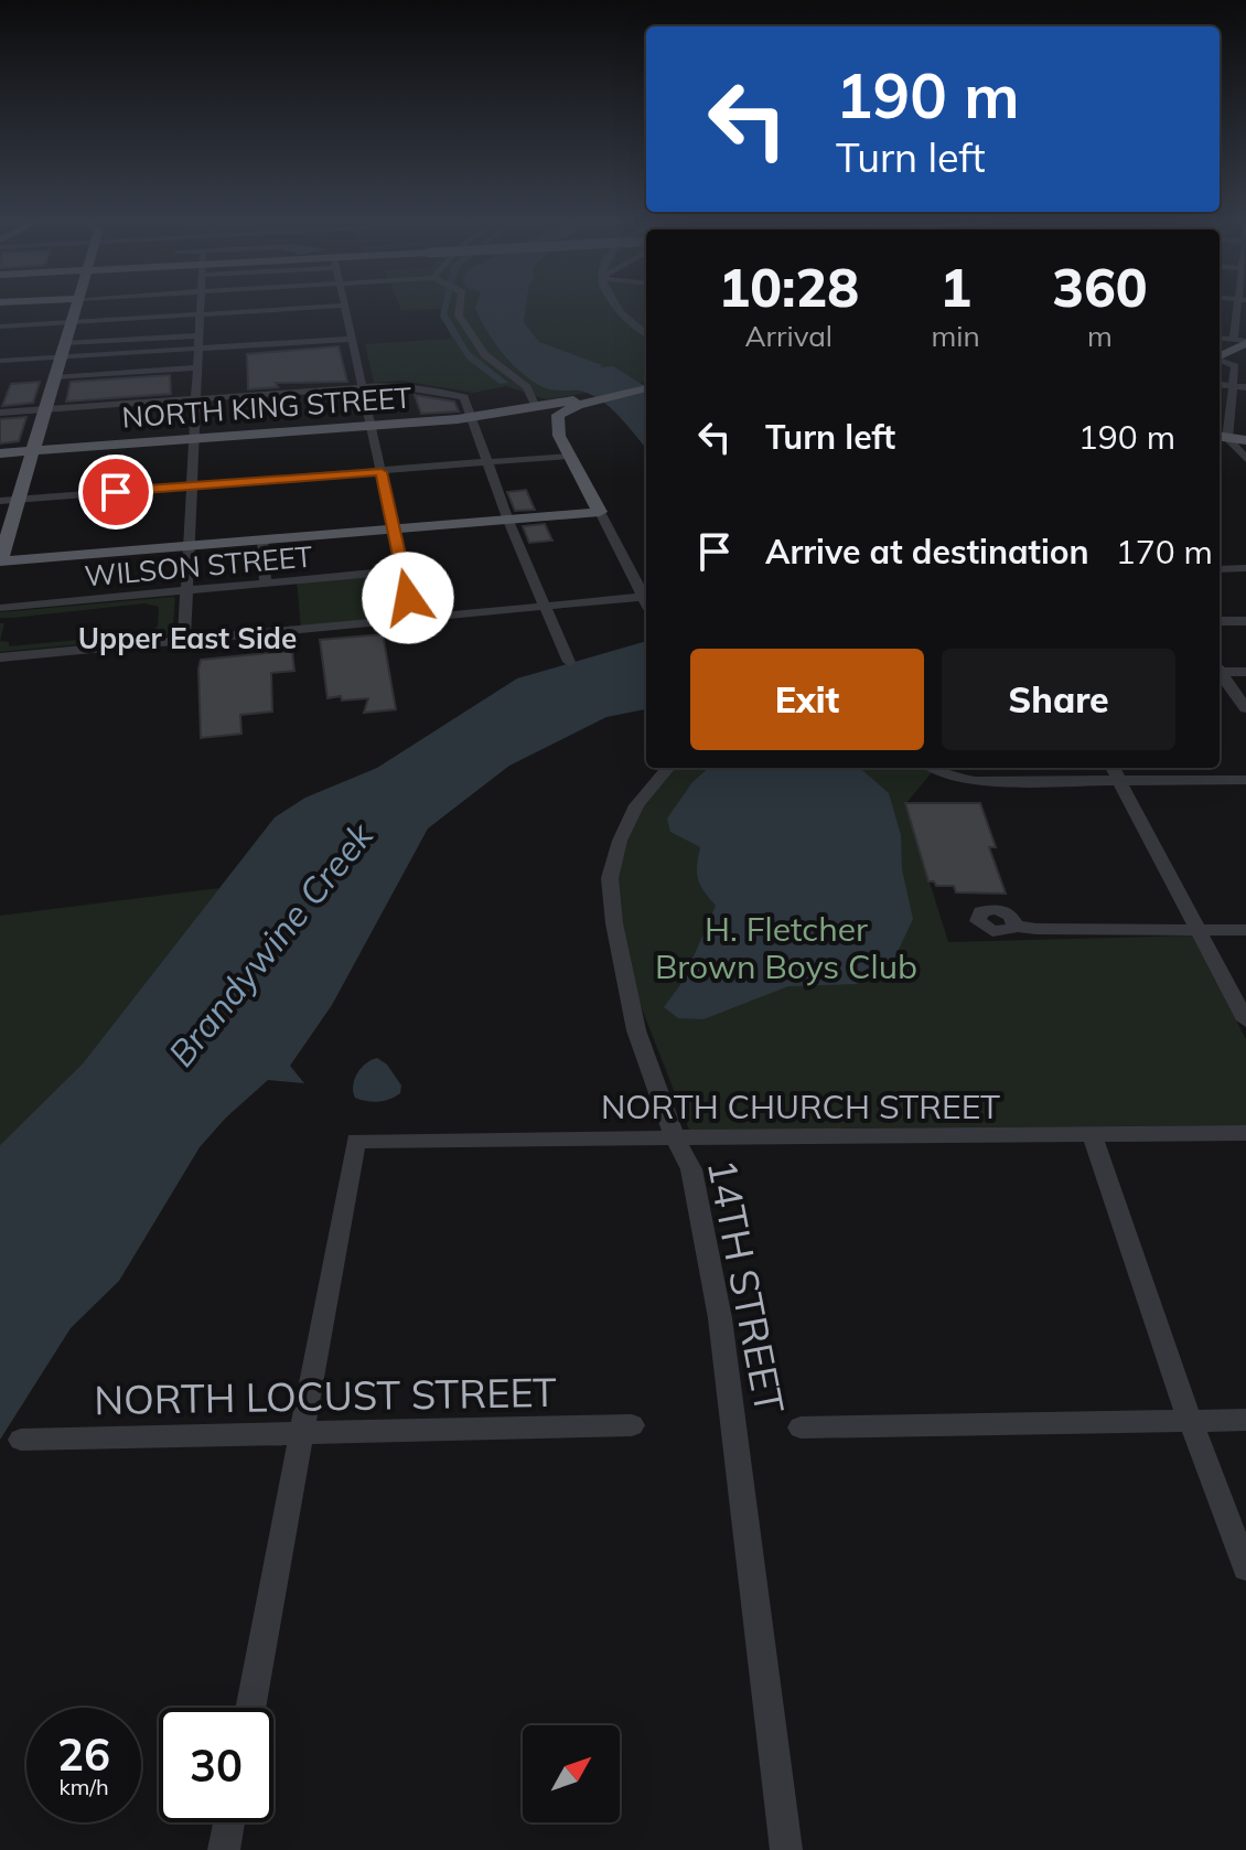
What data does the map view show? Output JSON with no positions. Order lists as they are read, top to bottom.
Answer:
{
  "streets": {
    "main road": ["NORTH KING STREET"],
    "street": [
      "WILSON STREET",
      "NORTH CHURCH STREET",
      "14TH STREET",
      "NORTH LOCUST STREET"
    ]
  },
  "crossings": [
    ["NORTH CHURCH STREET", "14TH STREET"],
    ["NORTH CHURCH STREET", "NORTH LOCUST STREET"]
  ],
  "districts": ["Upper East Side"],
  "water": ["Brandywine Creek"],
  "parks": ["H. Fletcher Brown Boys Club"],
  "north": "top right",
  "page": {
    "turn": ["190 m", "Turn left"],
    "eta": [
      "10:28",
      "Arrival",
      "1",
      "min",
      "360",
      "m"
    ],
    "list": [
      {
        "name": "Turn left",
        "value": "190 m"
      },
      {
        "name": "Arrive at destination",
        "value": "170 m"
      }
    ],
    "buttons": ["Exit", "Share"],
    "speed": "26 km/h",
    "limit": "30"
  }
}
